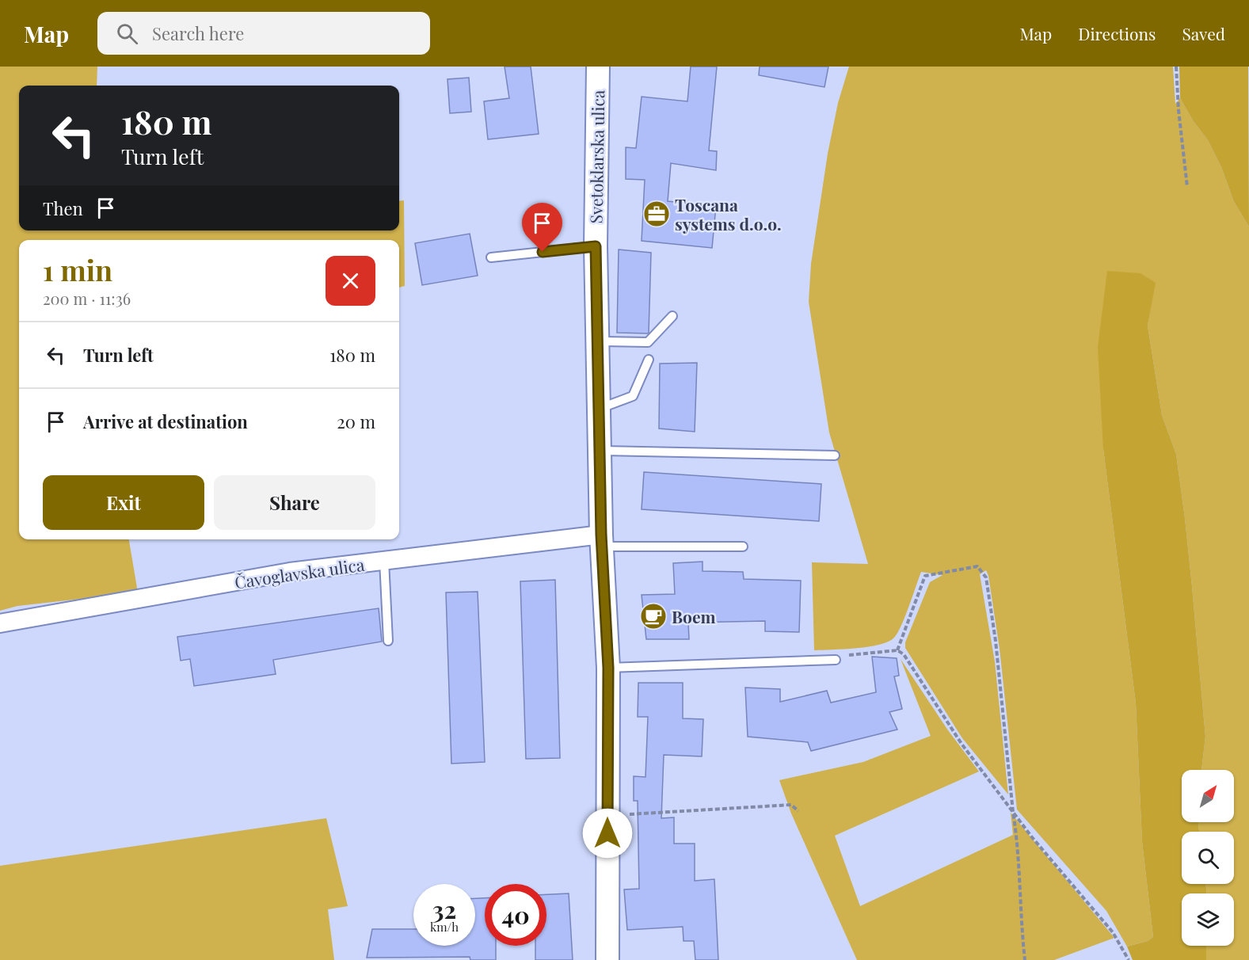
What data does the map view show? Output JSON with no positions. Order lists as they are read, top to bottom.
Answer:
{
  "streets": {
    "street": ["Svetoklarska ulica", "Čavoglavska ulica"]
  },
  "crossings": [
    ["Svetoklarska ulica", "Čavoglavska ulica"]
  ],
  "places": {
    "office": ["Toscana systems d.o.o."],
    "cafe": ["Boem"]
  },
  "north": "top right",
  "page": {
    "header": "Map",
    "search": "Search here",
    "nav": ["Map", "Directions", "Saved"],
    "turn": ["180 m", "Turn left"],
    "then": "Then",
    "heading": ["1 min", "200 m · 11:36"],
    "list": [
      {
        "name": "Turn left",
        "value": "180 m"
      },
      {
        "name": "Arrive at destination",
        "value": "20 m"
      }
    ],
    "buttons": ["Exit", "Share"],
    "speed": "32 km/h",
    "limit": "40"
  }
}
